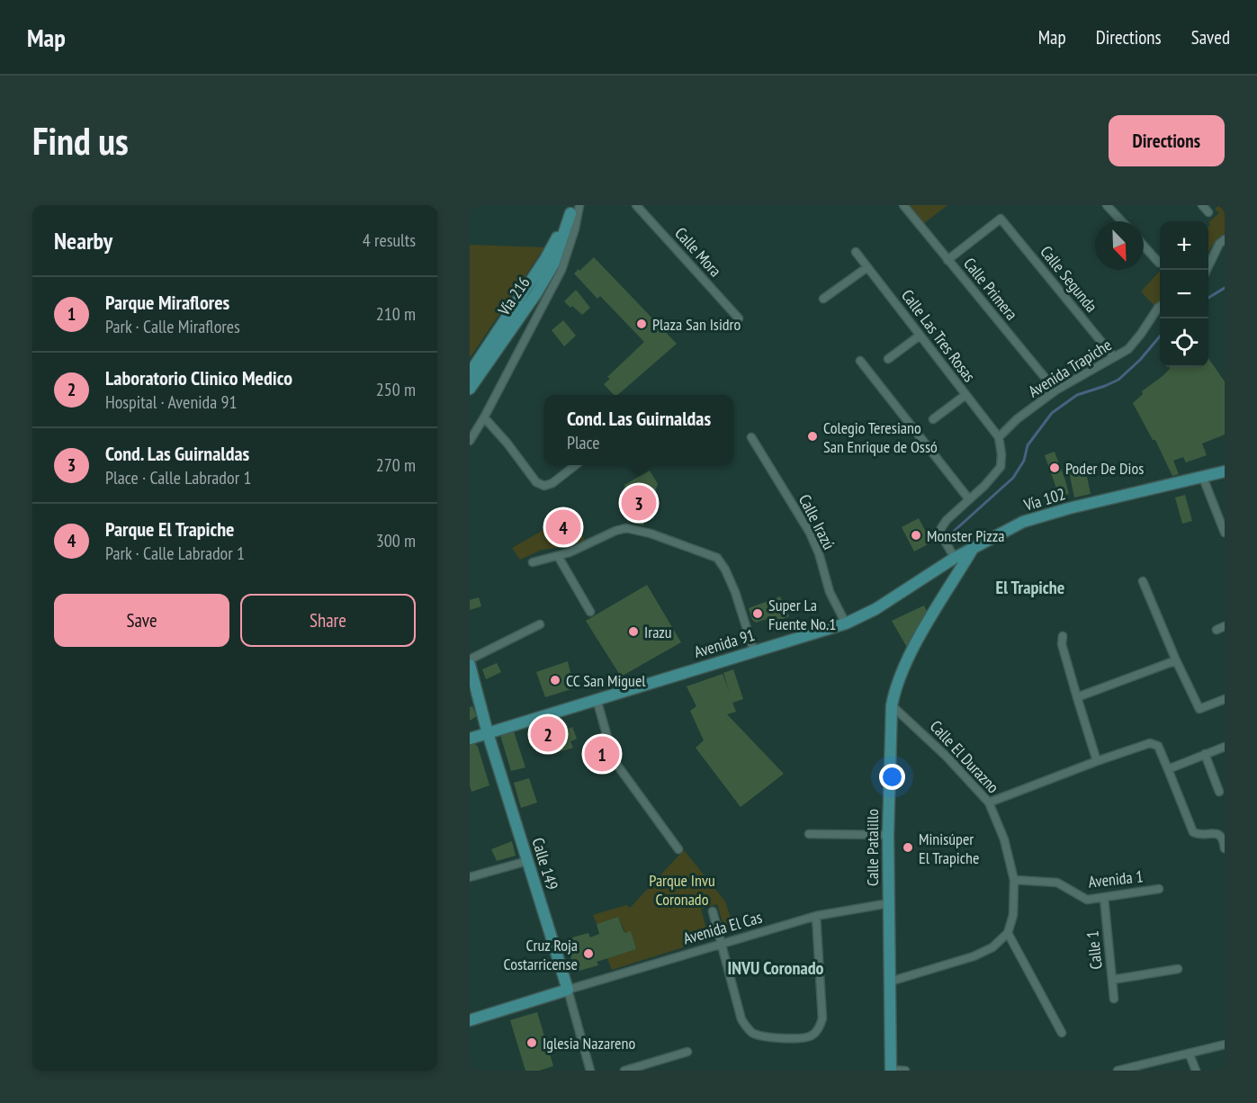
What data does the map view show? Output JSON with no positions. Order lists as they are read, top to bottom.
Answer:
{
  "streets": {
    "main road": [
      "Vía 216",
      "Vía 102",
      "Avenida 91",
      "Calle Patalillo",
      "Calle 149"
    ],
    "street": [
      "Calle Mora",
      "Calle Segunda",
      "Calle Primera",
      "Calle Las Tres Rosas",
      "Avenida Trapiche",
      "Calle Irazú",
      "Calle El Durazno",
      "Avenida 1",
      "Avenida El Cas",
      "Calle 1"
    ]
  },
  "crossings": [
    ["Calle Segunda", "Calle Primera"],
    ["Calle Segunda", "Avenida Trapiche"],
    ["Calle Primera", "Avenida Trapiche"],
    ["Calle Las Tres Rosas", "Avenida Trapiche"],
    ["Vía 102", "Avenida 91"],
    ["Calle Irazú", "Avenida 91"],
    ["Avenida 91", "Calle Patalillo"],
    ["Avenida 91", "Calle 149"],
    ["Calle El Durazno", "Calle Patalillo"],
    ["Calle El Durazno", "Avenida 1"],
    ["Calle Patalillo", "Avenida El Cas"],
    ["Calle 149", "Avenida El Cas"],
    ["Avenida 1", "Calle 1"]
  ],
  "districts": ["El Trapiche", "INVU Coronado"],
  "parks": ["Parque Invu Coronado"],
  "places": [
    "Plaza San Isidro",
    "Colegio Teresiano San Enrique de Ossó",
    "Poder De Dios",
    "Monster Pizza",
    "Super La Fuente No.1",
    "Irazu",
    "CC San Miguel",
    "Minisúper El Trapiche",
    "Cruz Roja Costarricense",
    "Iglesia Nazareno"
  ],
  "north": "bottom right",
  "page": {
    "header": "Map",
    "nav": ["Map", "Directions", "Saved"],
    "buttons": [
      "Directions",
      ["Save", "Share"]
    ],
    "title": "Find us",
    "heading": ["Nearby", "4 results"],
    "map_buttons": ["+", "−"],
    "list": [
      {
        "mark": "1",
        "name": "Parque Miraflores",
        "note": "Park · Calle Miraflores",
        "value": "210 m"
      },
      {
        "mark": "2",
        "name": "Laboratorio Clinico Medico",
        "note": "Hospital · Avenida 91",
        "value": "250 m"
      },
      {
        "mark": "3",
        "name": "Cond. Las Guirnaldas",
        "note": "Place · Calle Labrador 1",
        "value": "270 m"
      },
      {
        "mark": "4",
        "name": "Parque El Trapiche",
        "note": "Park · Calle Labrador 1",
        "value": "300 m"
      }
    ],
    "popup": ["Cond. Las Guirnaldas", "Place"],
    "pins": [
      "3",
      "4",
      "2",
      "1"
    ]
  }
}
